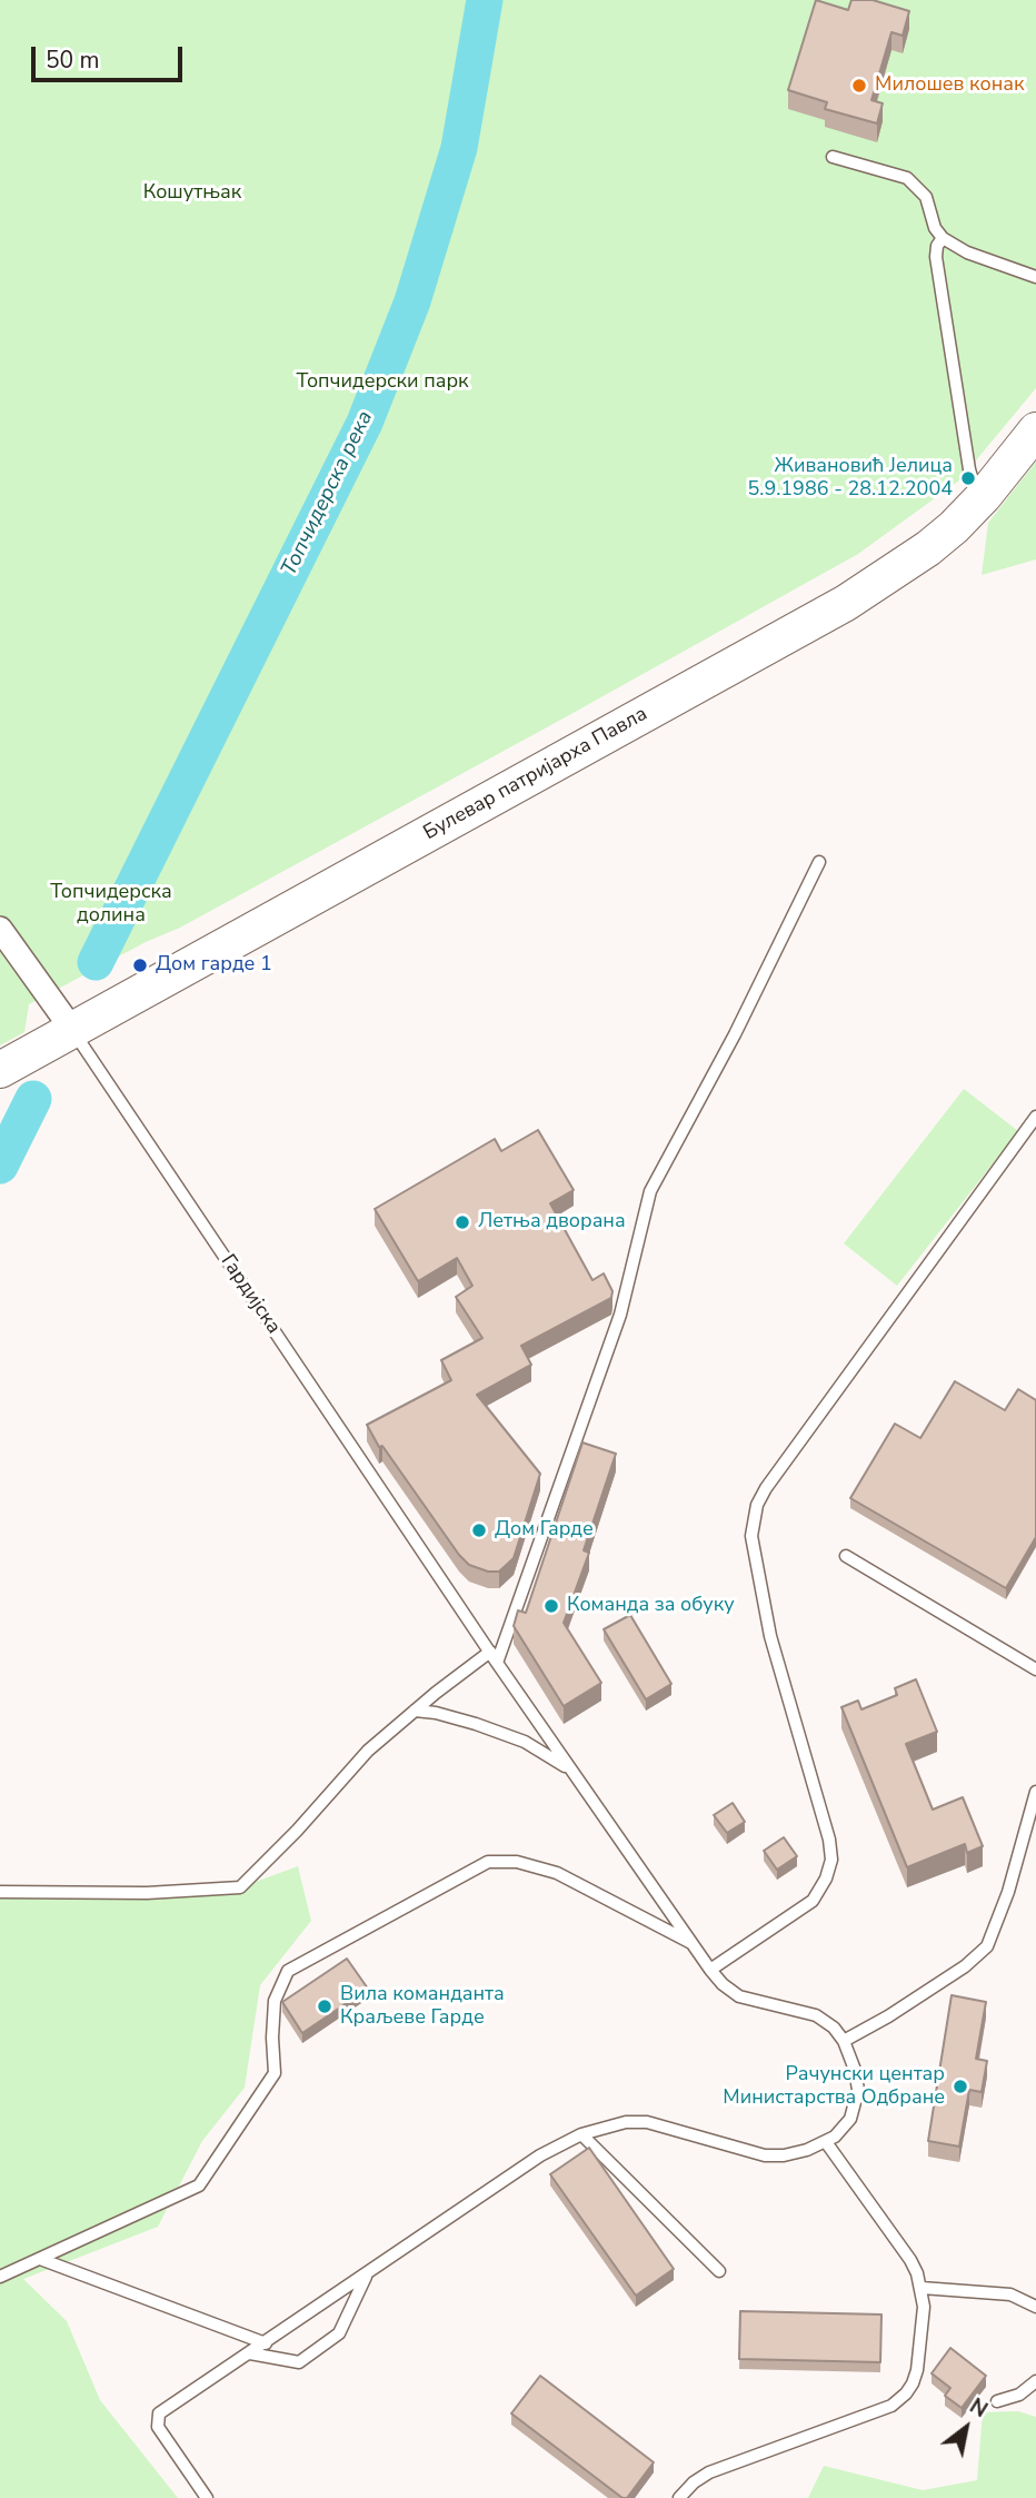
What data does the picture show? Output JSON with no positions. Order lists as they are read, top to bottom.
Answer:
{
  "streets": {
    "main road": ["Булевар патријарха Павла"],
    "street": ["Гардијска"]
  },
  "crossings": [
    ["Булевар патријарха Павла", "Гардијска"]
  ],
  "water": ["Топчидерска река"],
  "parks": ["Кошутњак", "Топчидерски парк", "Топчидерска долина"],
  "places": [
    "Милошев конак",
    "Живановић Јелица 5.9.1986 - 28.12.2004",
    "Дом гарде 1",
    "Летња дворана",
    "Дом Гарде",
    "Команда за обуку",
    "Вила команданта Краљеве Гарде",
    "Рачунски центар Министарства Одбране"
  ],
  "scale_bar": "50 m",
  "north": "top right"
}
